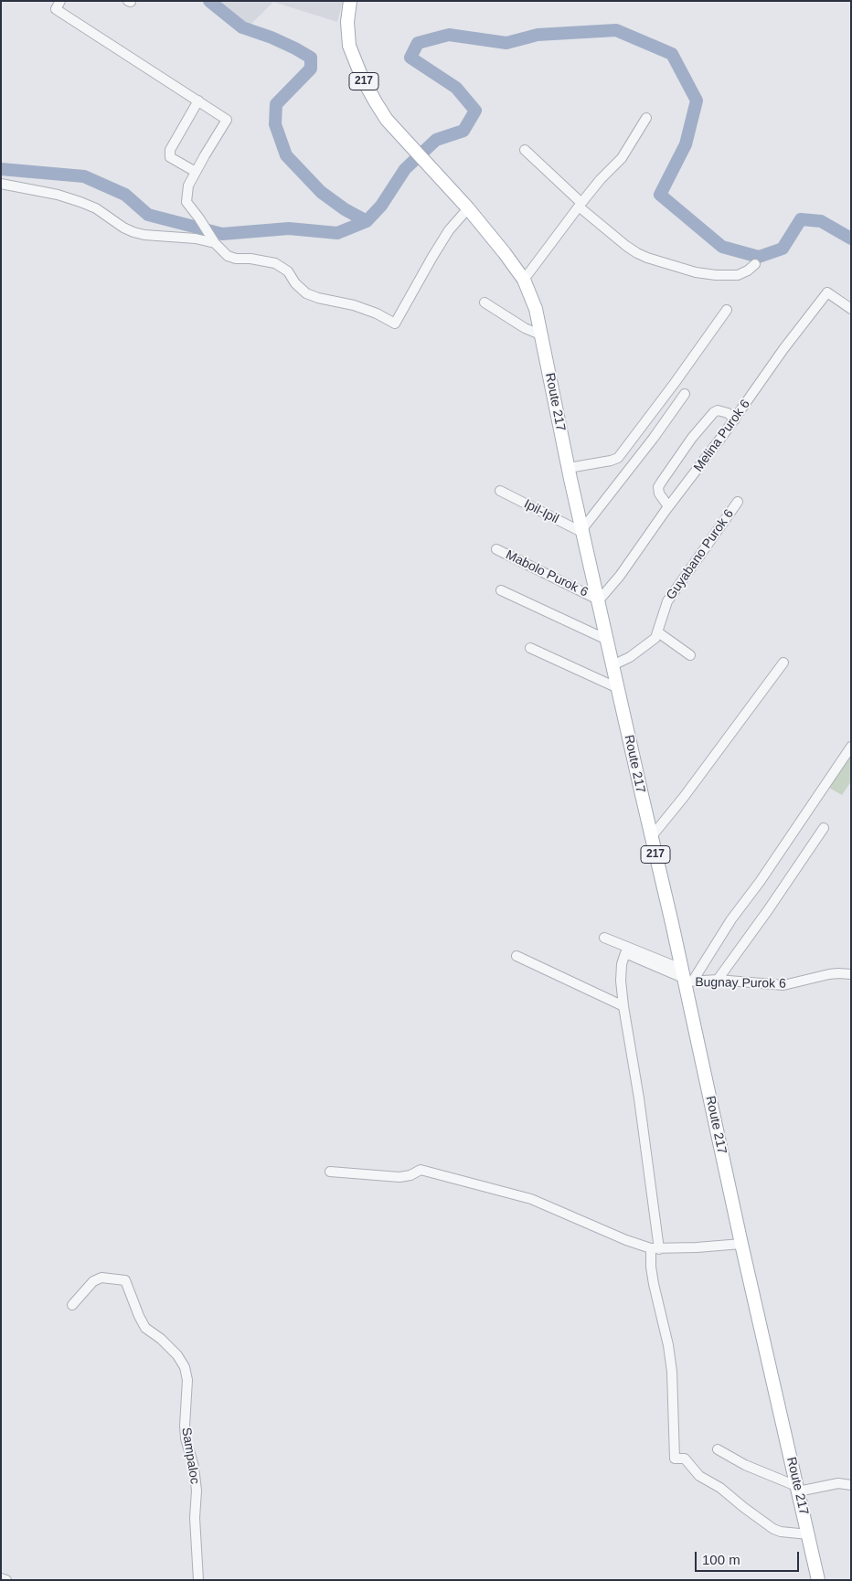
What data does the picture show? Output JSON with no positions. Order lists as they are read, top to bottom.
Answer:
{
  "streets": {
    "main road": ["217", "Route 217"],
    "street": [
      "Melina Purok 6",
      "Ipil-Ipil",
      "Guyabano Purok 6",
      "Mabolo Purok 6",
      "Bugnay Purok 6",
      "Sampaloc"
    ]
  },
  "crossings": [
    ["Route 217", "Melina Purok 6"],
    ["Route 217", "Ipil-Ipil"],
    ["Route 217", "Guyabano Purok 6"],
    ["Route 217", "Mabolo Purok 6"],
    ["Route 217", "Bugnay Purok 6"],
    ["Melina Purok 6", "Mabolo Purok 6"]
  ],
  "scale_bar": "100 m"
}
